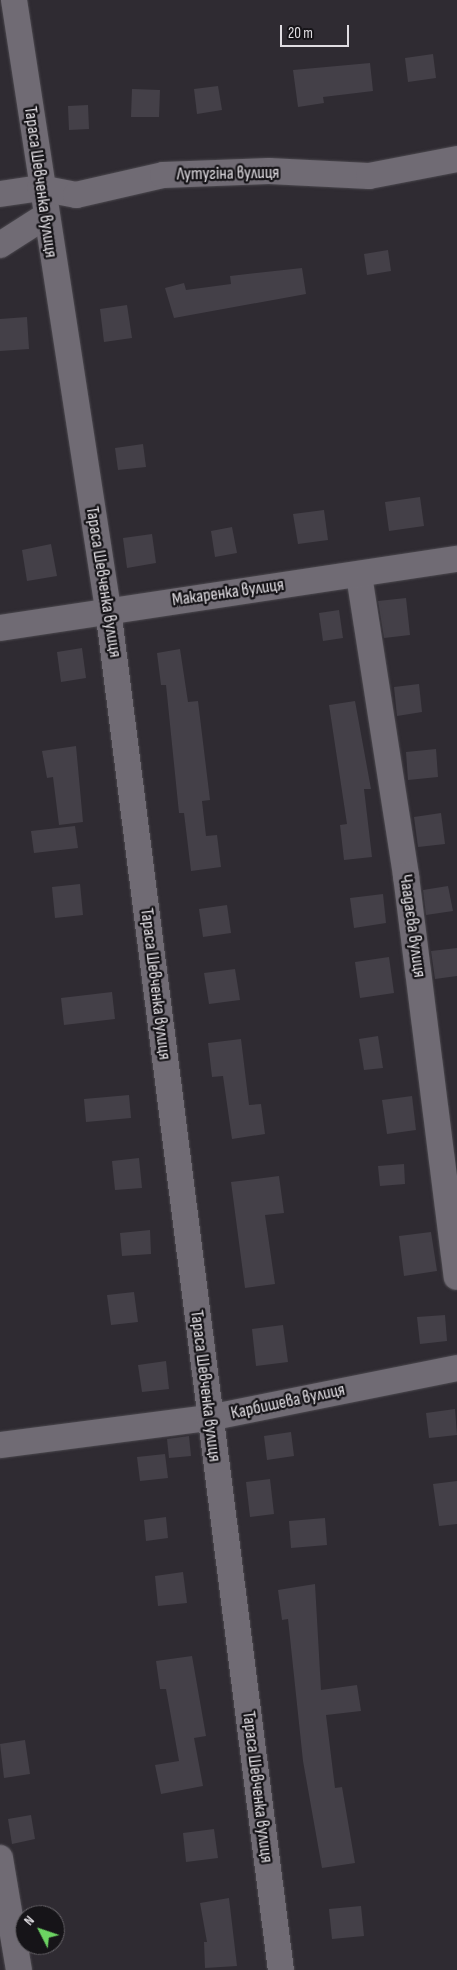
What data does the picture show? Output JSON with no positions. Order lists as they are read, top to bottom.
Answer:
{
  "streets": {
    "street": [
      "Лутугіна вулиця",
      "Тараса Шевченка вулиця",
      "Макаренка вулиця",
      "Чаадаєва вулиця",
      "Карбишева вулиця"
    ]
  },
  "crossings": [
    ["Лутугіна вулиця", "Тараса Шевченка вулиця"],
    ["Тараса Шевченка вулиця", "Макаренка вулиця"],
    ["Тараса Шевченка вулиця", "Карбишева вулиця"],
    ["Макаренка вулиця", "Чаадаєва вулиця"]
  ],
  "scale_bar": "20 m",
  "north": "top left"
}
